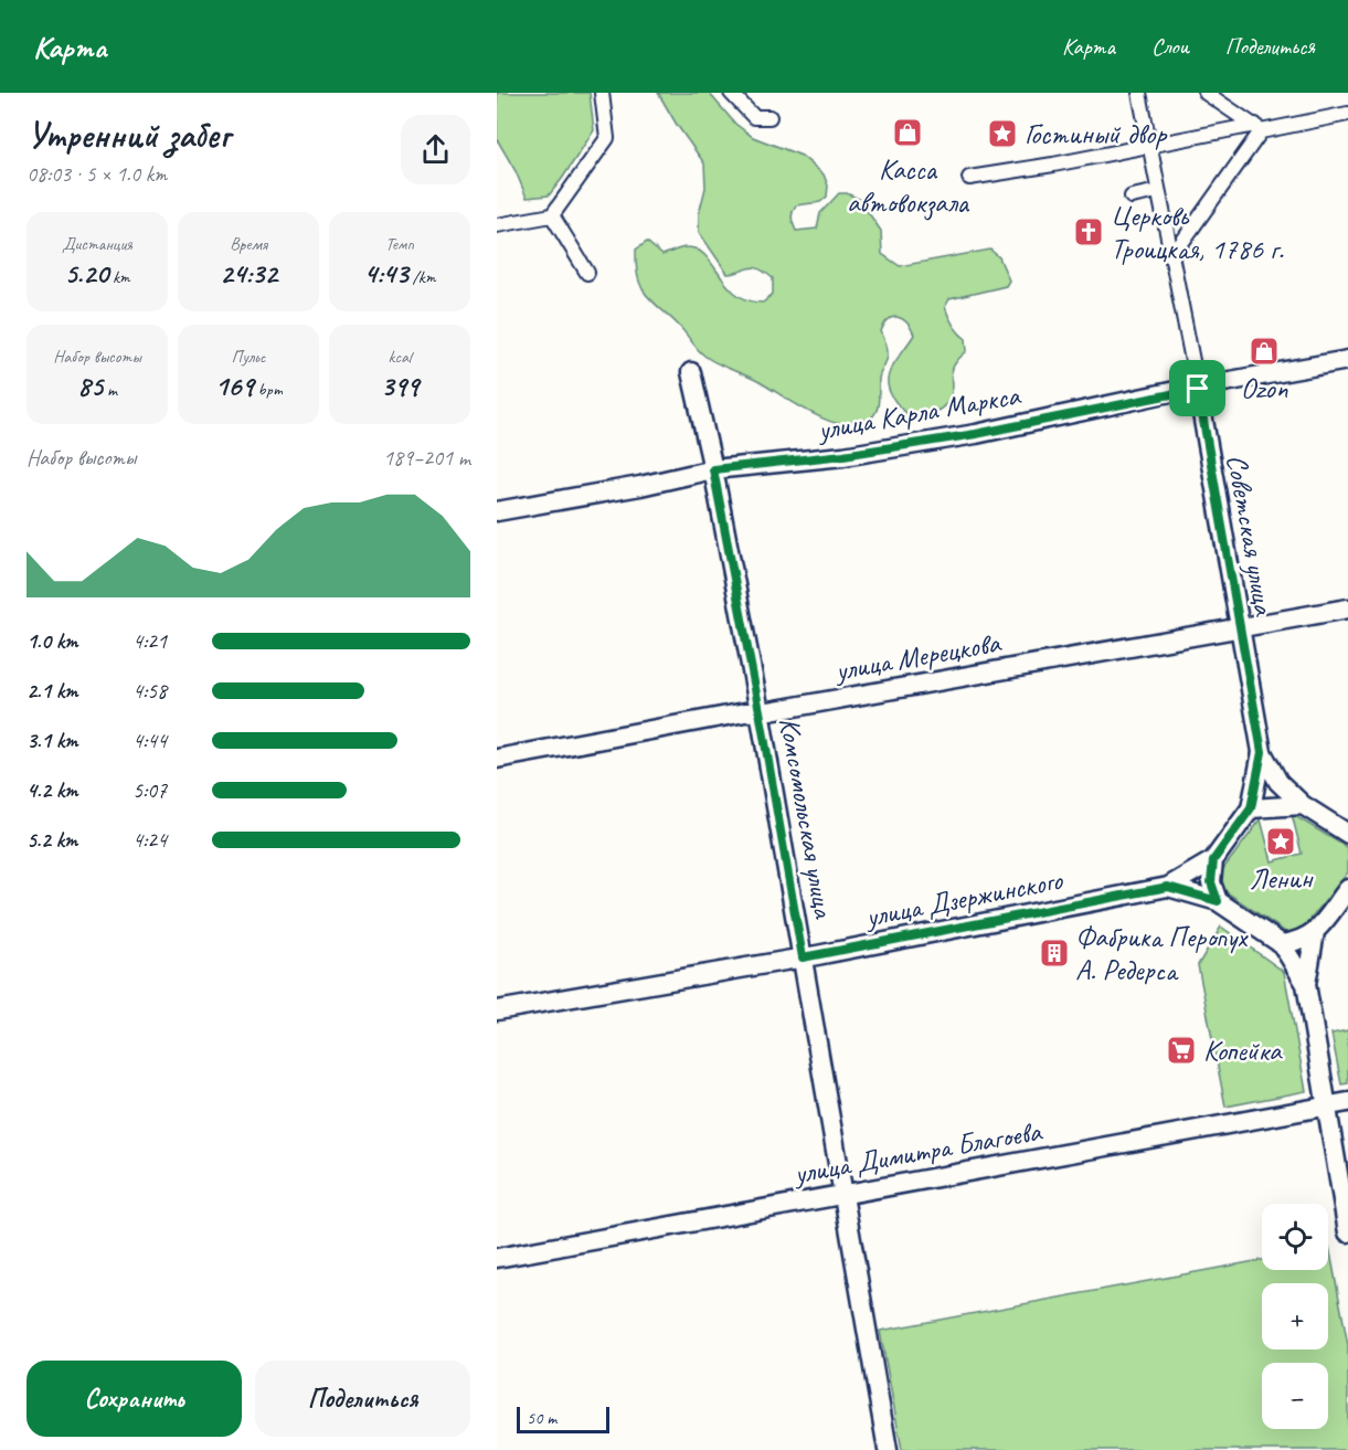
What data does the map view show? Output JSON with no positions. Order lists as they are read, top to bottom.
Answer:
{
  "streets": {
    "street": [
      "улица Карла Маркса",
      "Советская улица",
      "улица Мерецкова",
      "Комсомольская улица",
      "улица Дзержинского",
      "улица Димитра Благоева"
    ]
  },
  "crossings": [
    ["улица Карла Маркса", "Советская улица"],
    ["улица Карла Маркса", "Комсомольская улица"],
    ["Советская улица", "улица Мерецкова"],
    ["улица Мерецкова", "Комсомольская улица"],
    ["Комсомольская улица", "улица Дзержинского"],
    ["Комсомольская улица", "улица Димитра Благоева"]
  ],
  "places": {
    "shop": ["Касса автовокзала", "Ozon"],
    "place": ["Гостиный двор", "Ленин"],
    "church": ["Церковь Троицкая, 1786 г."],
    "building": ["Фабрика Перопух А. Редерса"],
    "supermarket": ["Копейка"]
  },
  "scale_bar": "50 m",
  "page": {
    "header": "Карта",
    "nav": ["Карта", "Слои", "Поделиться"],
    "heading": ["Утренний забег", "08:03 · 5 × 1.0 km"],
    "stats": [
      ["Дистанция", "5.20 km"],
      ["Время", "24:32"],
      ["Темп", "4:43 /km"],
      ["Набор высоты", "85 m"],
      ["Пульс", "169 bpm"],
      ["kcal", "399"]
    ],
    "chart": ["Набор высоты", "189–201 m"],
    "list": [
      {
        "name": "1.0 km",
        "note": "4:21"
      },
      {
        "name": "2.1 km",
        "note": "4:58"
      },
      {
        "name": "3.1 km",
        "note": "4:44"
      },
      {
        "name": "4.2 km",
        "note": "5:07"
      },
      {
        "name": "5.2 km",
        "note": "4:24"
      }
    ],
    "map_buttons": ["+", "−"],
    "buttons": ["Сохранить", "Поделиться"],
    "scale": "50 m"
  }
}
